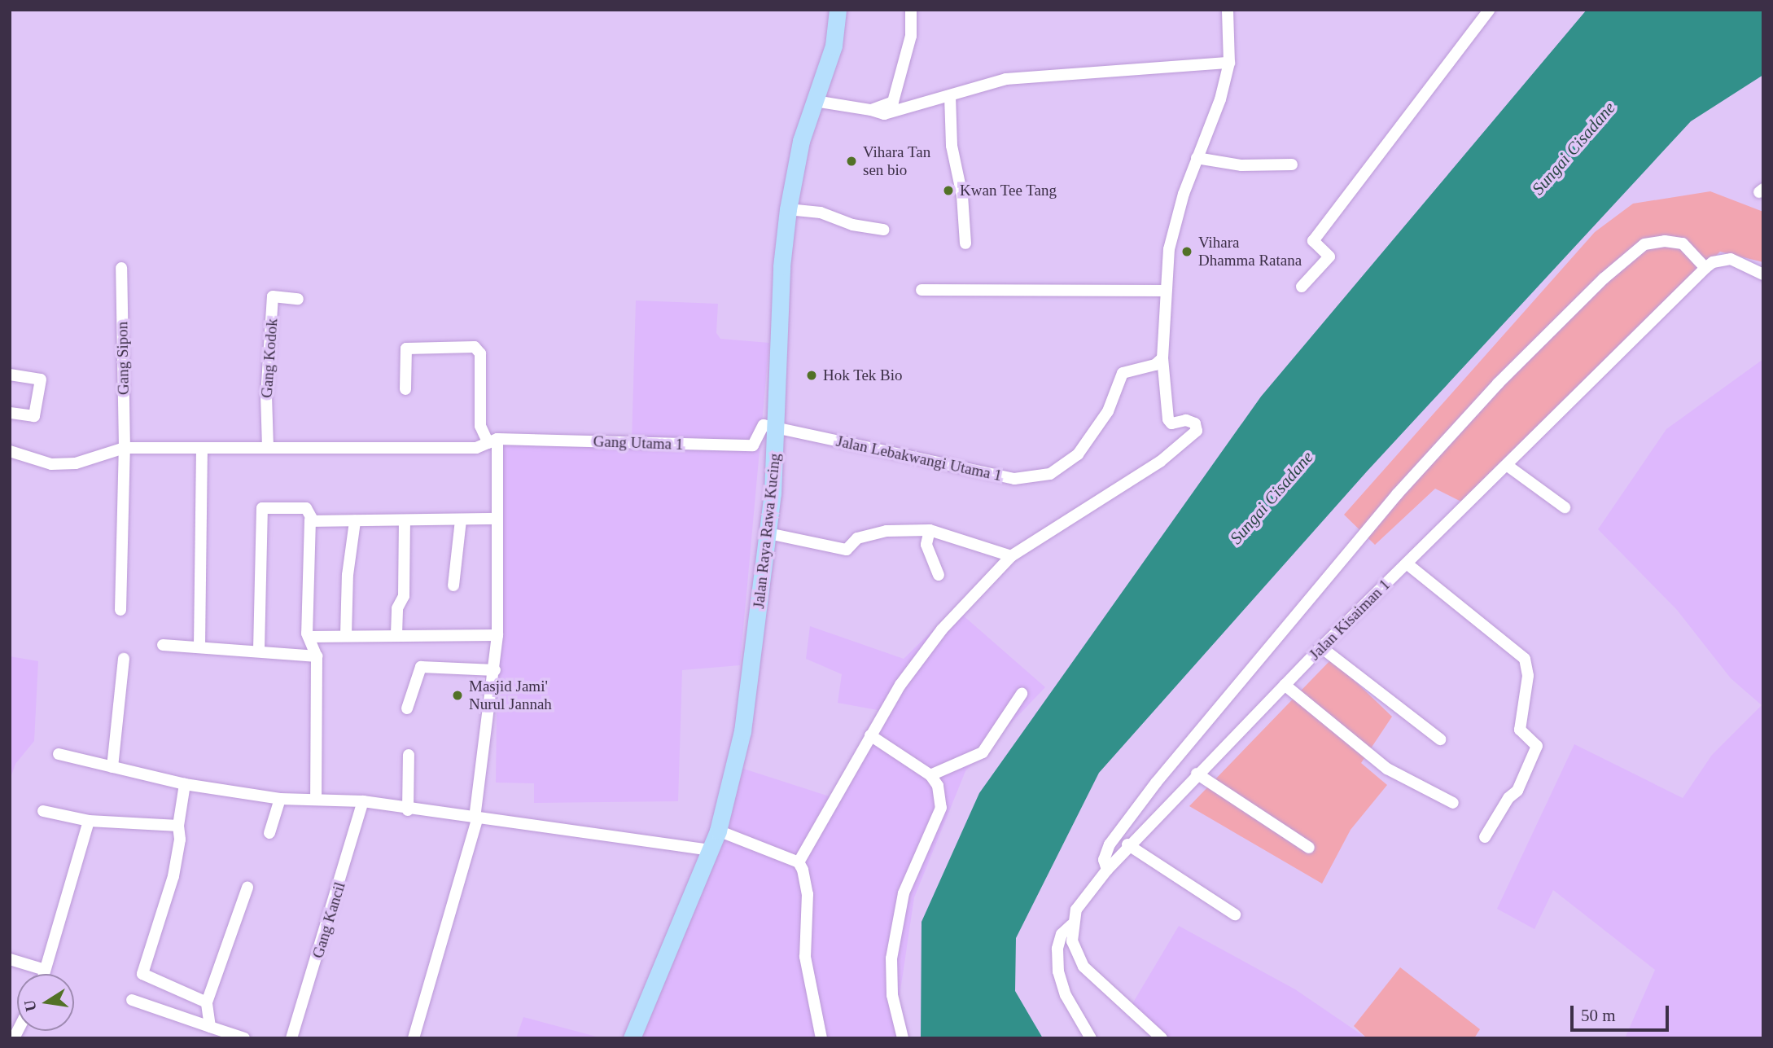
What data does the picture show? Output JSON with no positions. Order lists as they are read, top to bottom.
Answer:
{
  "streets": {
    "street": [
      "Gang Sipon",
      "Gang Kodok",
      "Gang Utama 1",
      "Jalan Lebakwangi Utama 1",
      "Jalan Raya Rawa Kucing",
      "Jalan Kisaiman 1",
      "Gang Kancil"
    ]
  },
  "crossings": [
    ["Gang Utama 1", "Jalan Lebakwangi Utama 1"],
    ["Gang Utama 1", "Jalan Raya Rawa Kucing"],
    ["Jalan Lebakwangi Utama 1", "Jalan Raya Rawa Kucing"]
  ],
  "water": ["Sungai Cisadane"],
  "places": [
    "Vihara Tan sen bio",
    "Kwan Tee Tang",
    "Vihara Dhamma Ratana",
    "Hok Tek Bio",
    "Masjid Jami' Nurul Jannah"
  ],
  "scale_bar": "50 m",
  "north": "left"
}
